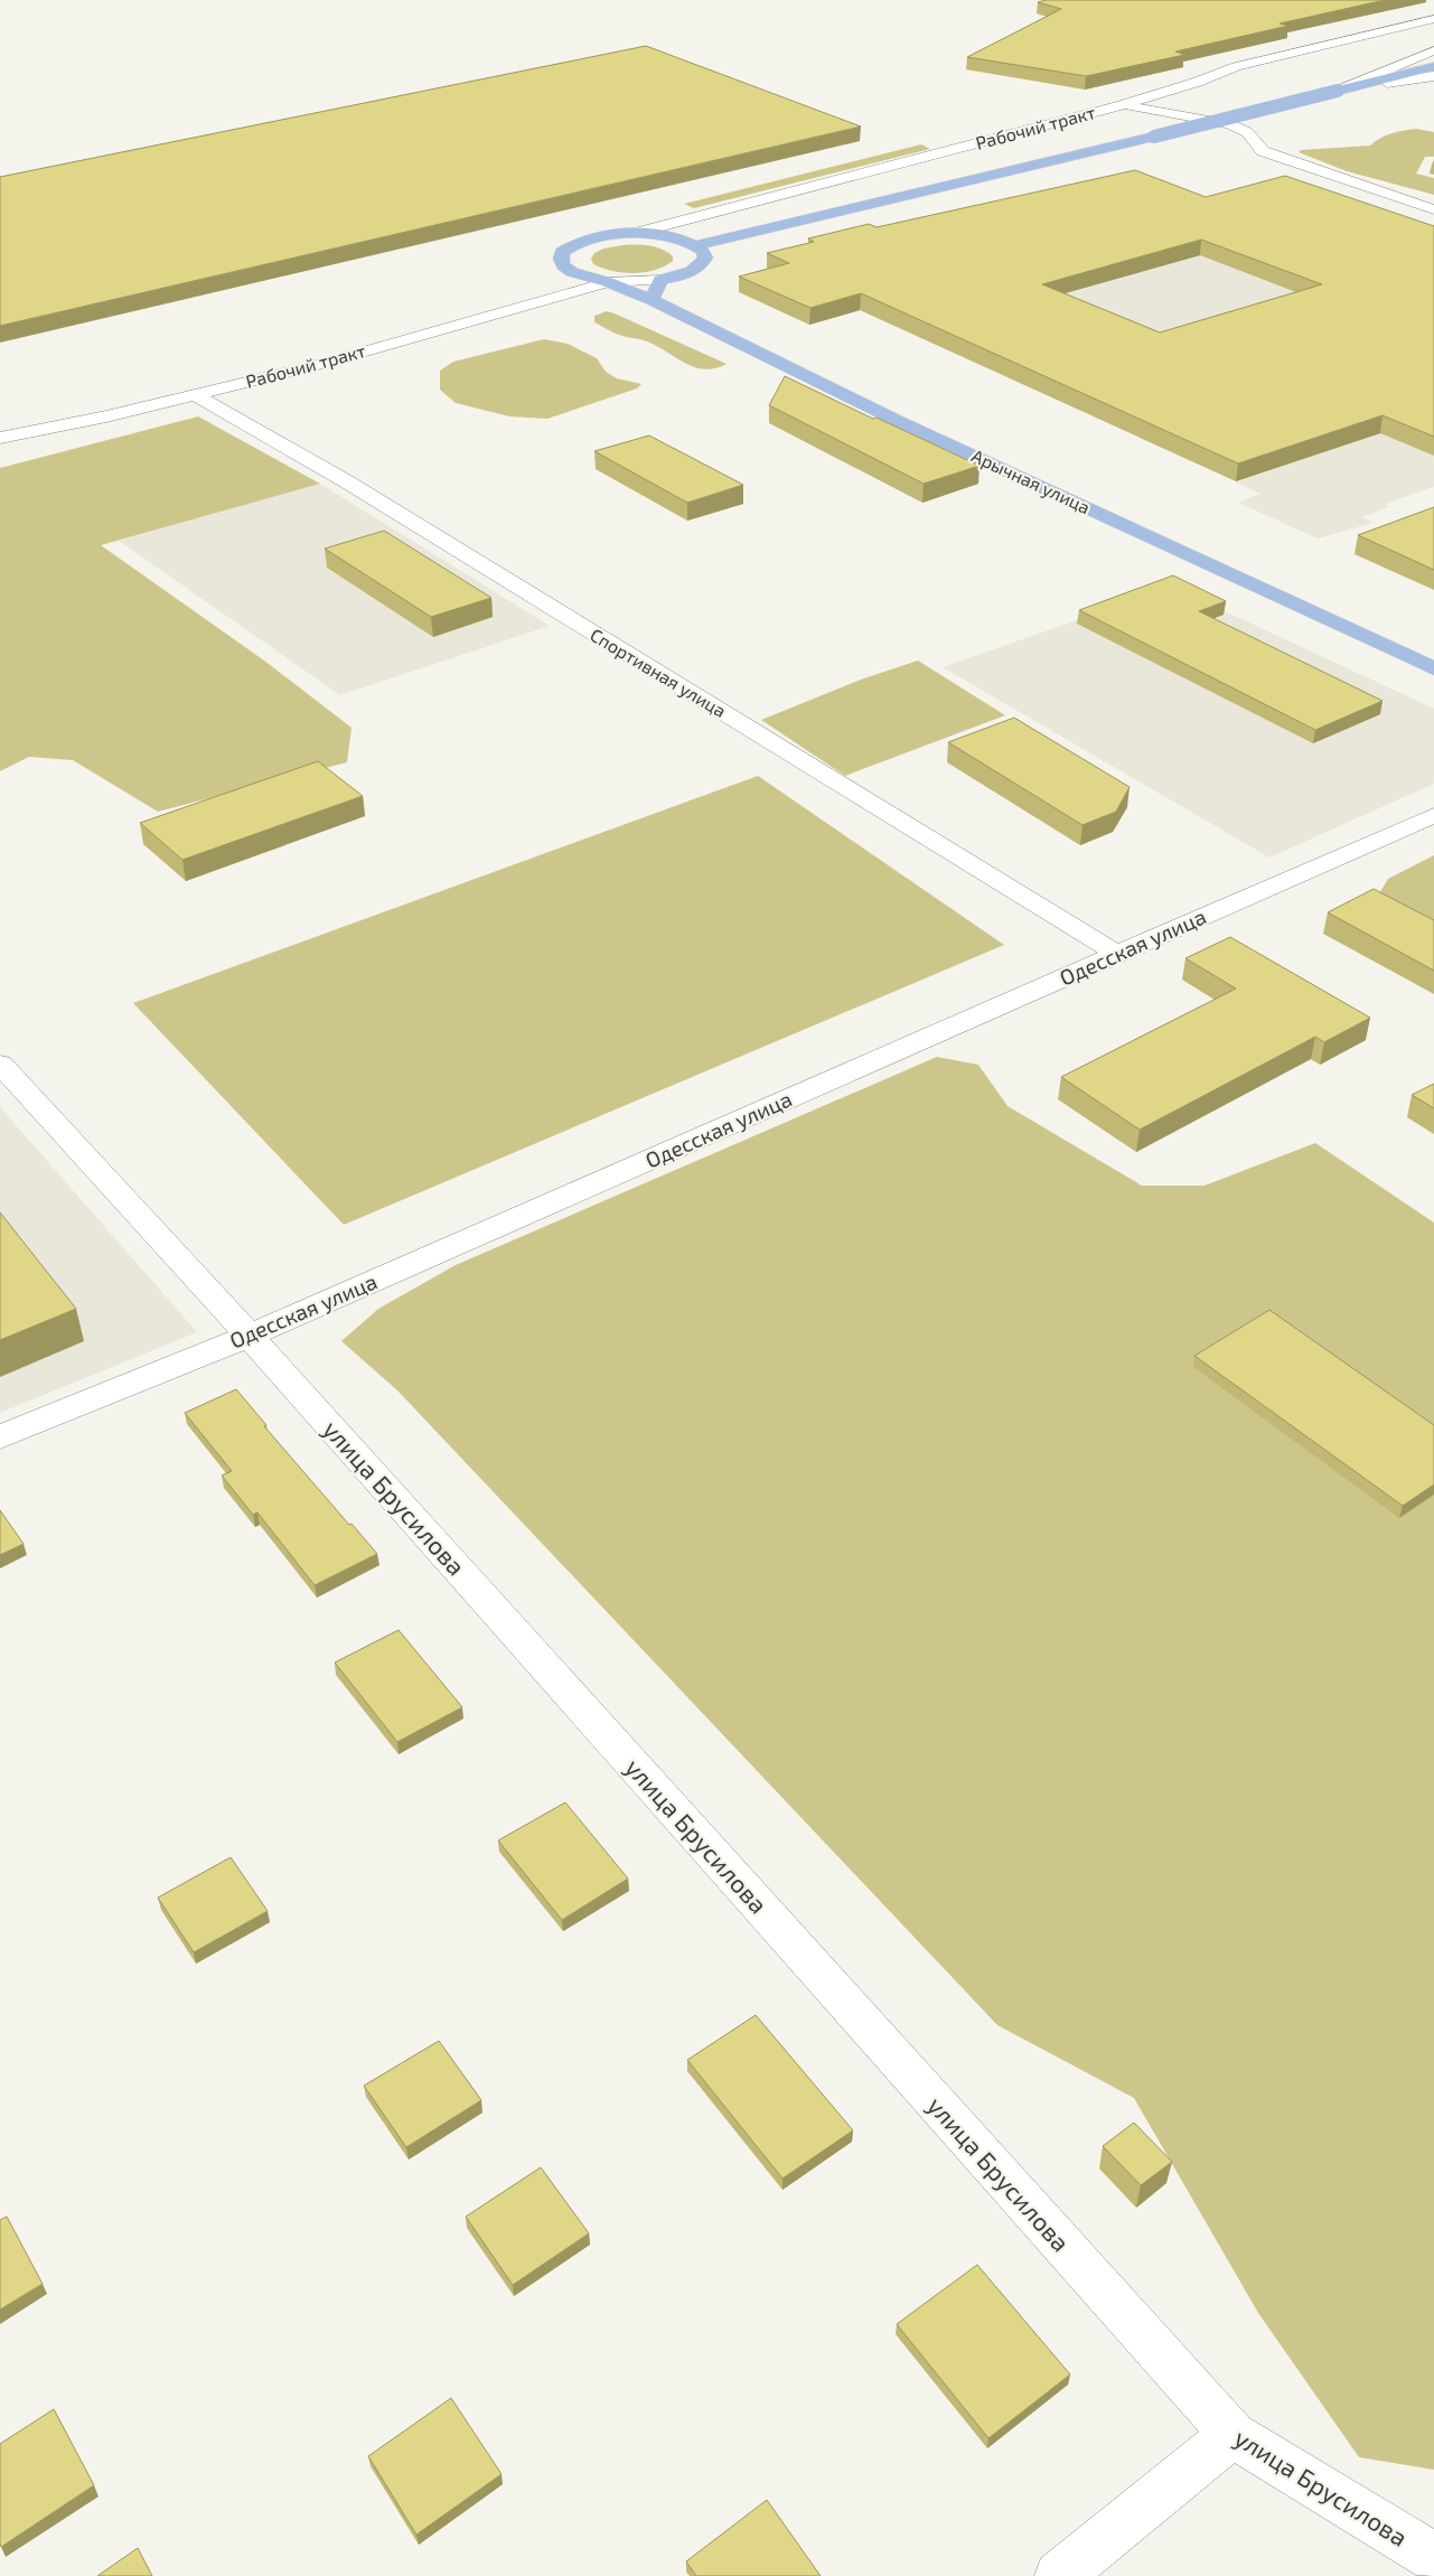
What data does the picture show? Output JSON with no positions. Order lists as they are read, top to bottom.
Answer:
{
  "streets": {
    "main road": ["Рабочий тракт", "Арычная улица"],
    "street": ["Спортивная улица", "Одесская улица", "улица Брусилова"]
  },
  "crossings": [
    ["Рабочий тракт", "Арычная улица"],
    ["Рабочий тракт", "Спортивная улица"],
    ["Спортивная улица", "Одесская улица"],
    ["Одесская улица", "улица Брусилова"]
  ]
}
